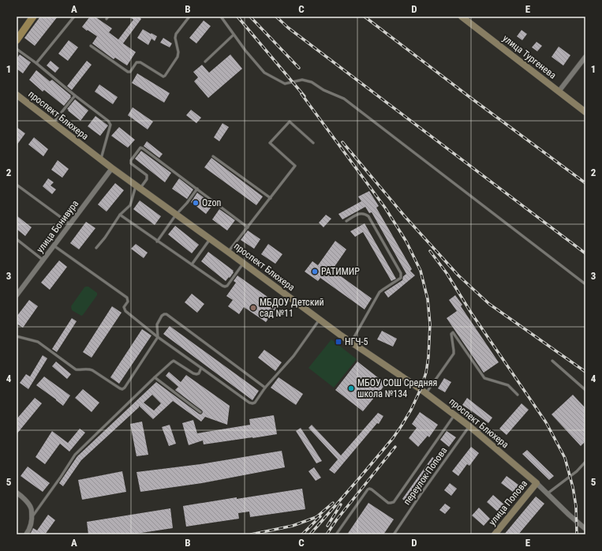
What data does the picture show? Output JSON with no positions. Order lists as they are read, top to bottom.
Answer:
{
  "streets": {
    "street": [
      "улица Тургенева",
      "проспект Блюхера",
      "улица Бонивура",
      "улица Попова"
    ],
    "lane": ["переулок Попова"]
  },
  "crossings": [
    ["проспект Блюхера", "улица Бонивура"],
    ["проспект Блюхера", "переулок Попова"],
    ["проспект Блюхера", "улица Попова"]
  ],
  "places": {
    "other": [
      "Ozon",
      "РАТИМИР",
      "МБДОУ Детский сад №11",
      "МБОУ СОШ Средняя школа №134"
    ],
    "transit": ["НГЧ-5"]
  },
  "grid": {
    "columns": [
      "A",
      "B",
      "C",
      "D",
      "E"
    ],
    "rows": [
      "1",
      "2",
      "3",
      "4",
      "5"
    ]
  }
}
